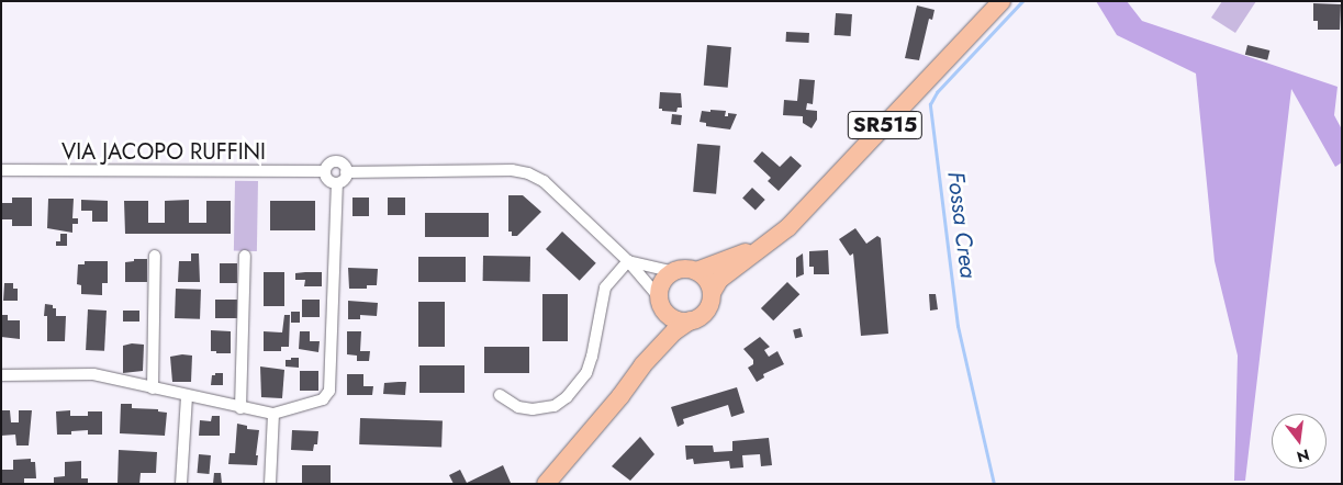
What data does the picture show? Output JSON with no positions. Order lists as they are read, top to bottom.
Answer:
{
  "streets": {
    "main road": ["SR515"],
    "street": ["VIA JACOPO RUFFINI"]
  },
  "crossings": [
    ["SR515", "VIA JACOPO RUFFINI"]
  ],
  "water": ["Fossa Crea"],
  "north": "bottom"
}
